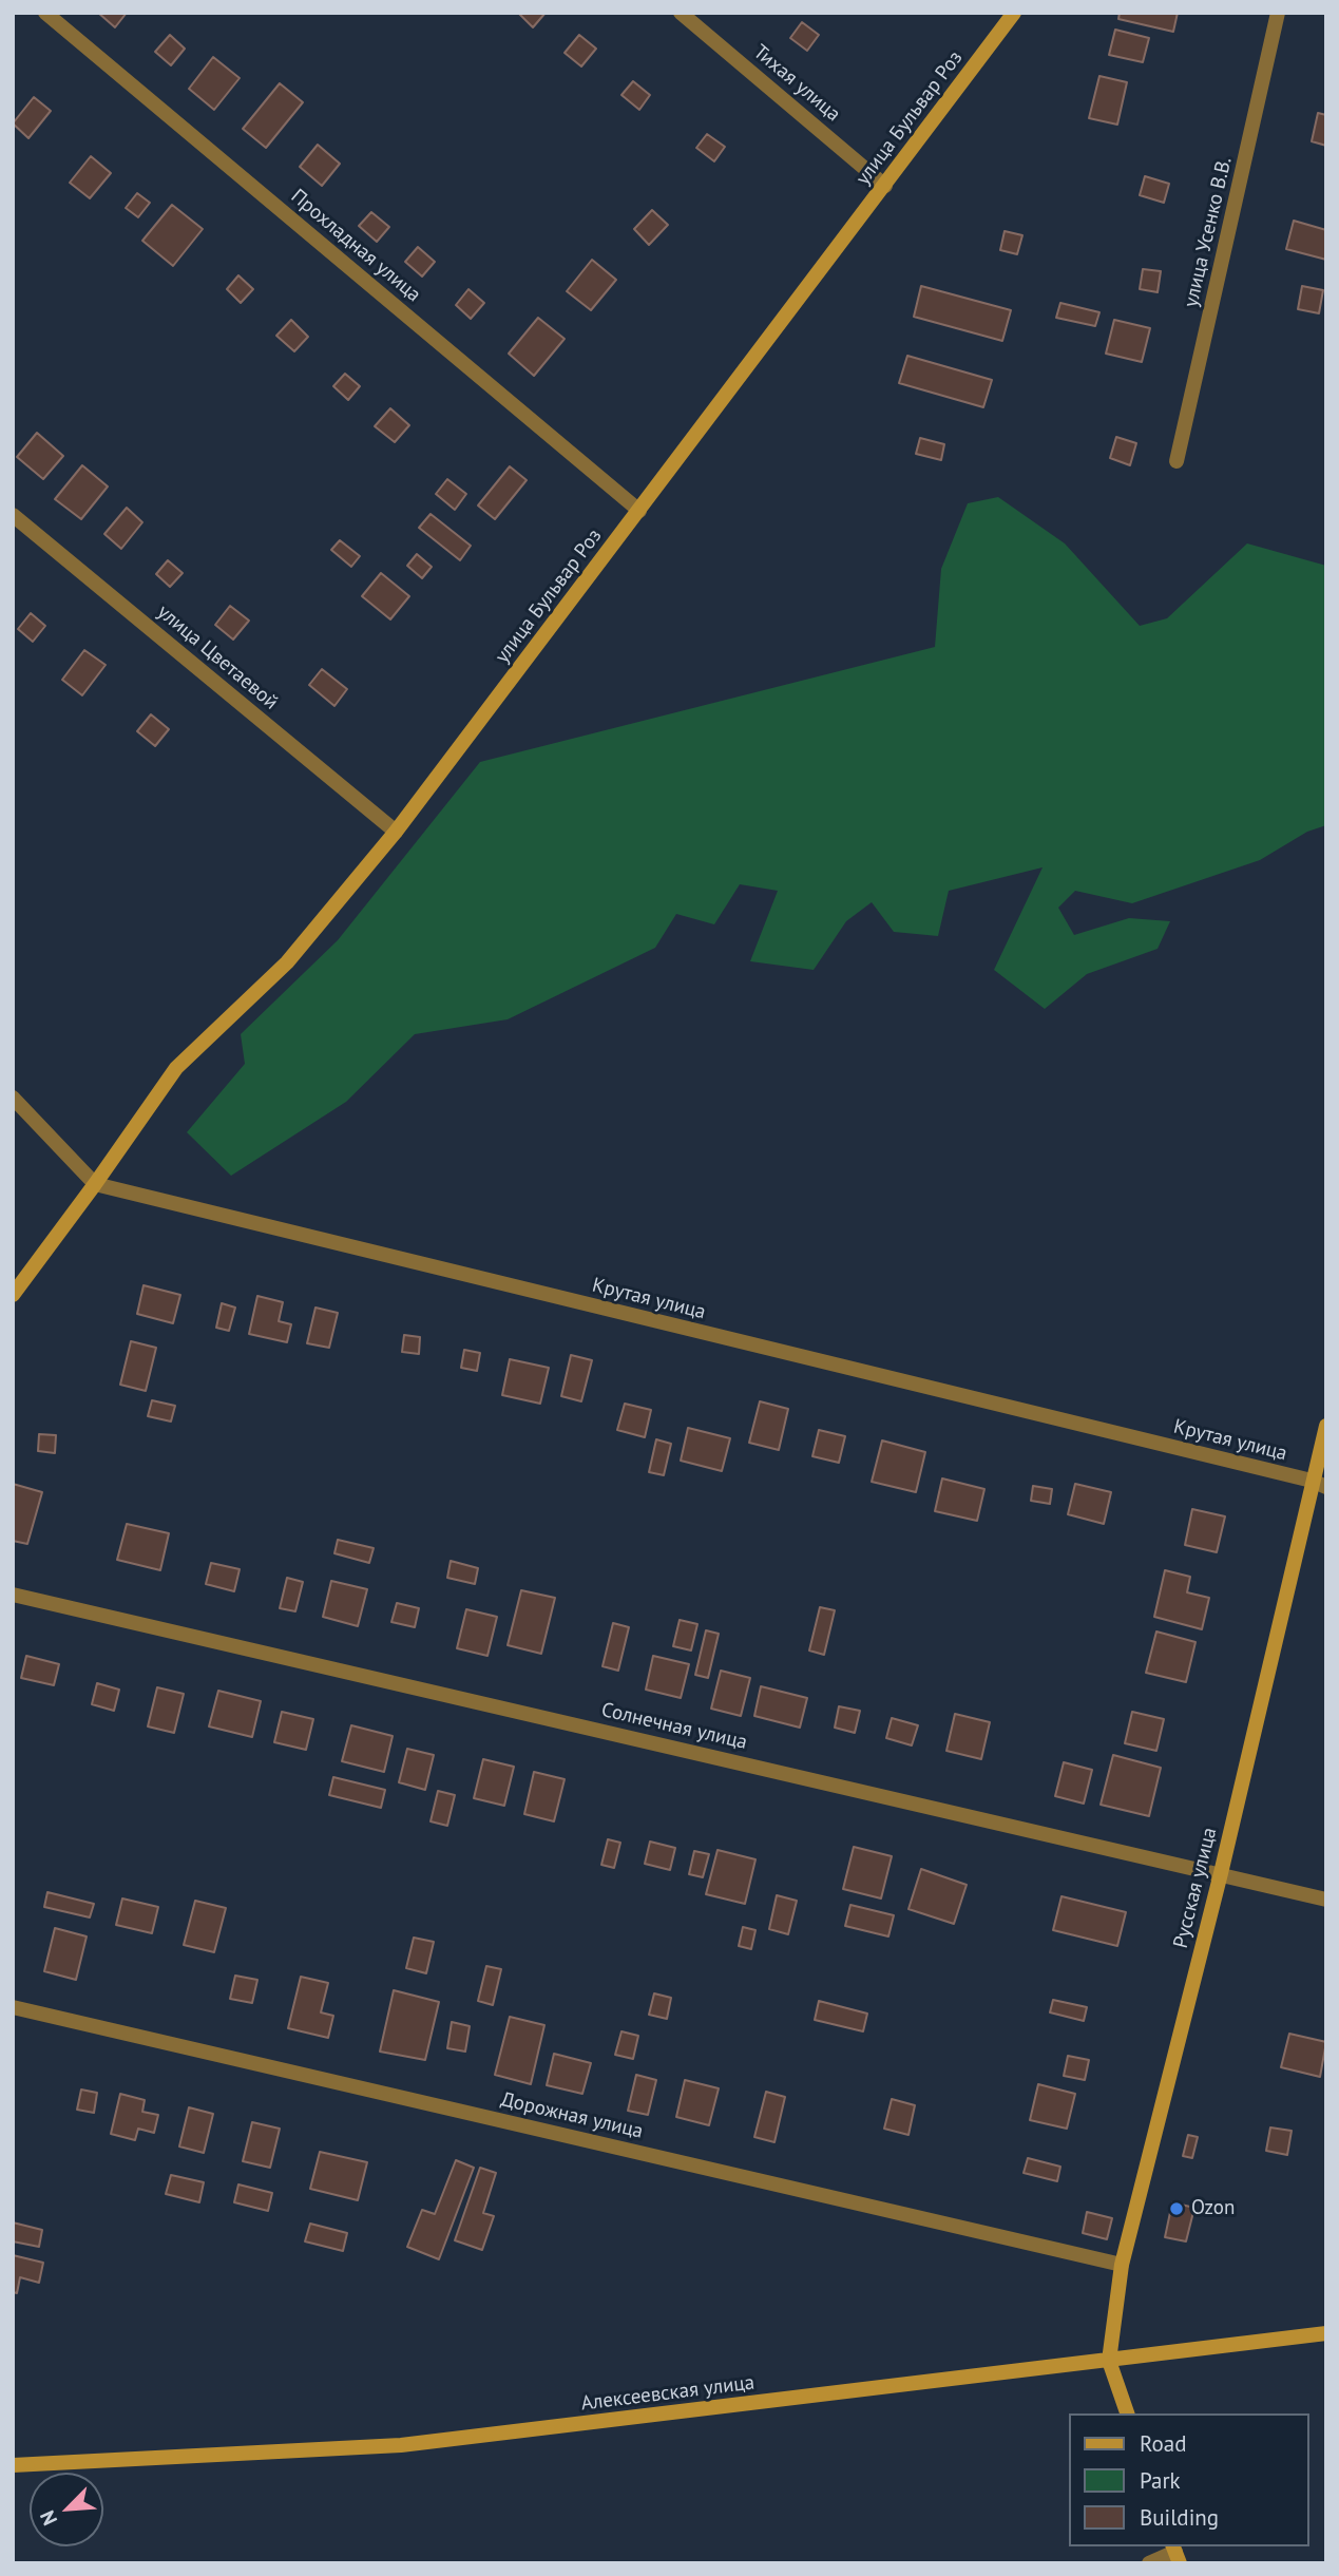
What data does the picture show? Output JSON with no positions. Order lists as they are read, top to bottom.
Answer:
{
  "streets": {
    "street": [
      "Тихая улица",
      "улица Бульвар Роз",
      "улица Усенко В.В.",
      "Прохладная улица",
      "улица Цветаевой",
      "Крутая улица",
      "Солнечная улица",
      "Русская улица",
      "Дорожная улица",
      "Алексеевская улица"
    ]
  },
  "crossings": [
    ["Тихая улица", "улица Бульвар Роз"],
    ["улица Бульвар Роз", "Прохладная улица"],
    ["улица Бульвар Роз", "улица Цветаевой"],
    ["улица Бульвар Роз", "Крутая улица"],
    ["Крутая улица", "Русская улица"],
    ["Солнечная улица", "Русская улица"],
    ["Русская улица", "Дорожная улица"],
    ["Русская улица", "Алексеевская улица"]
  ],
  "places": ["Ozon"],
  "legend": ["Road", "Park", "Building"],
  "north": "bottom left"
}
